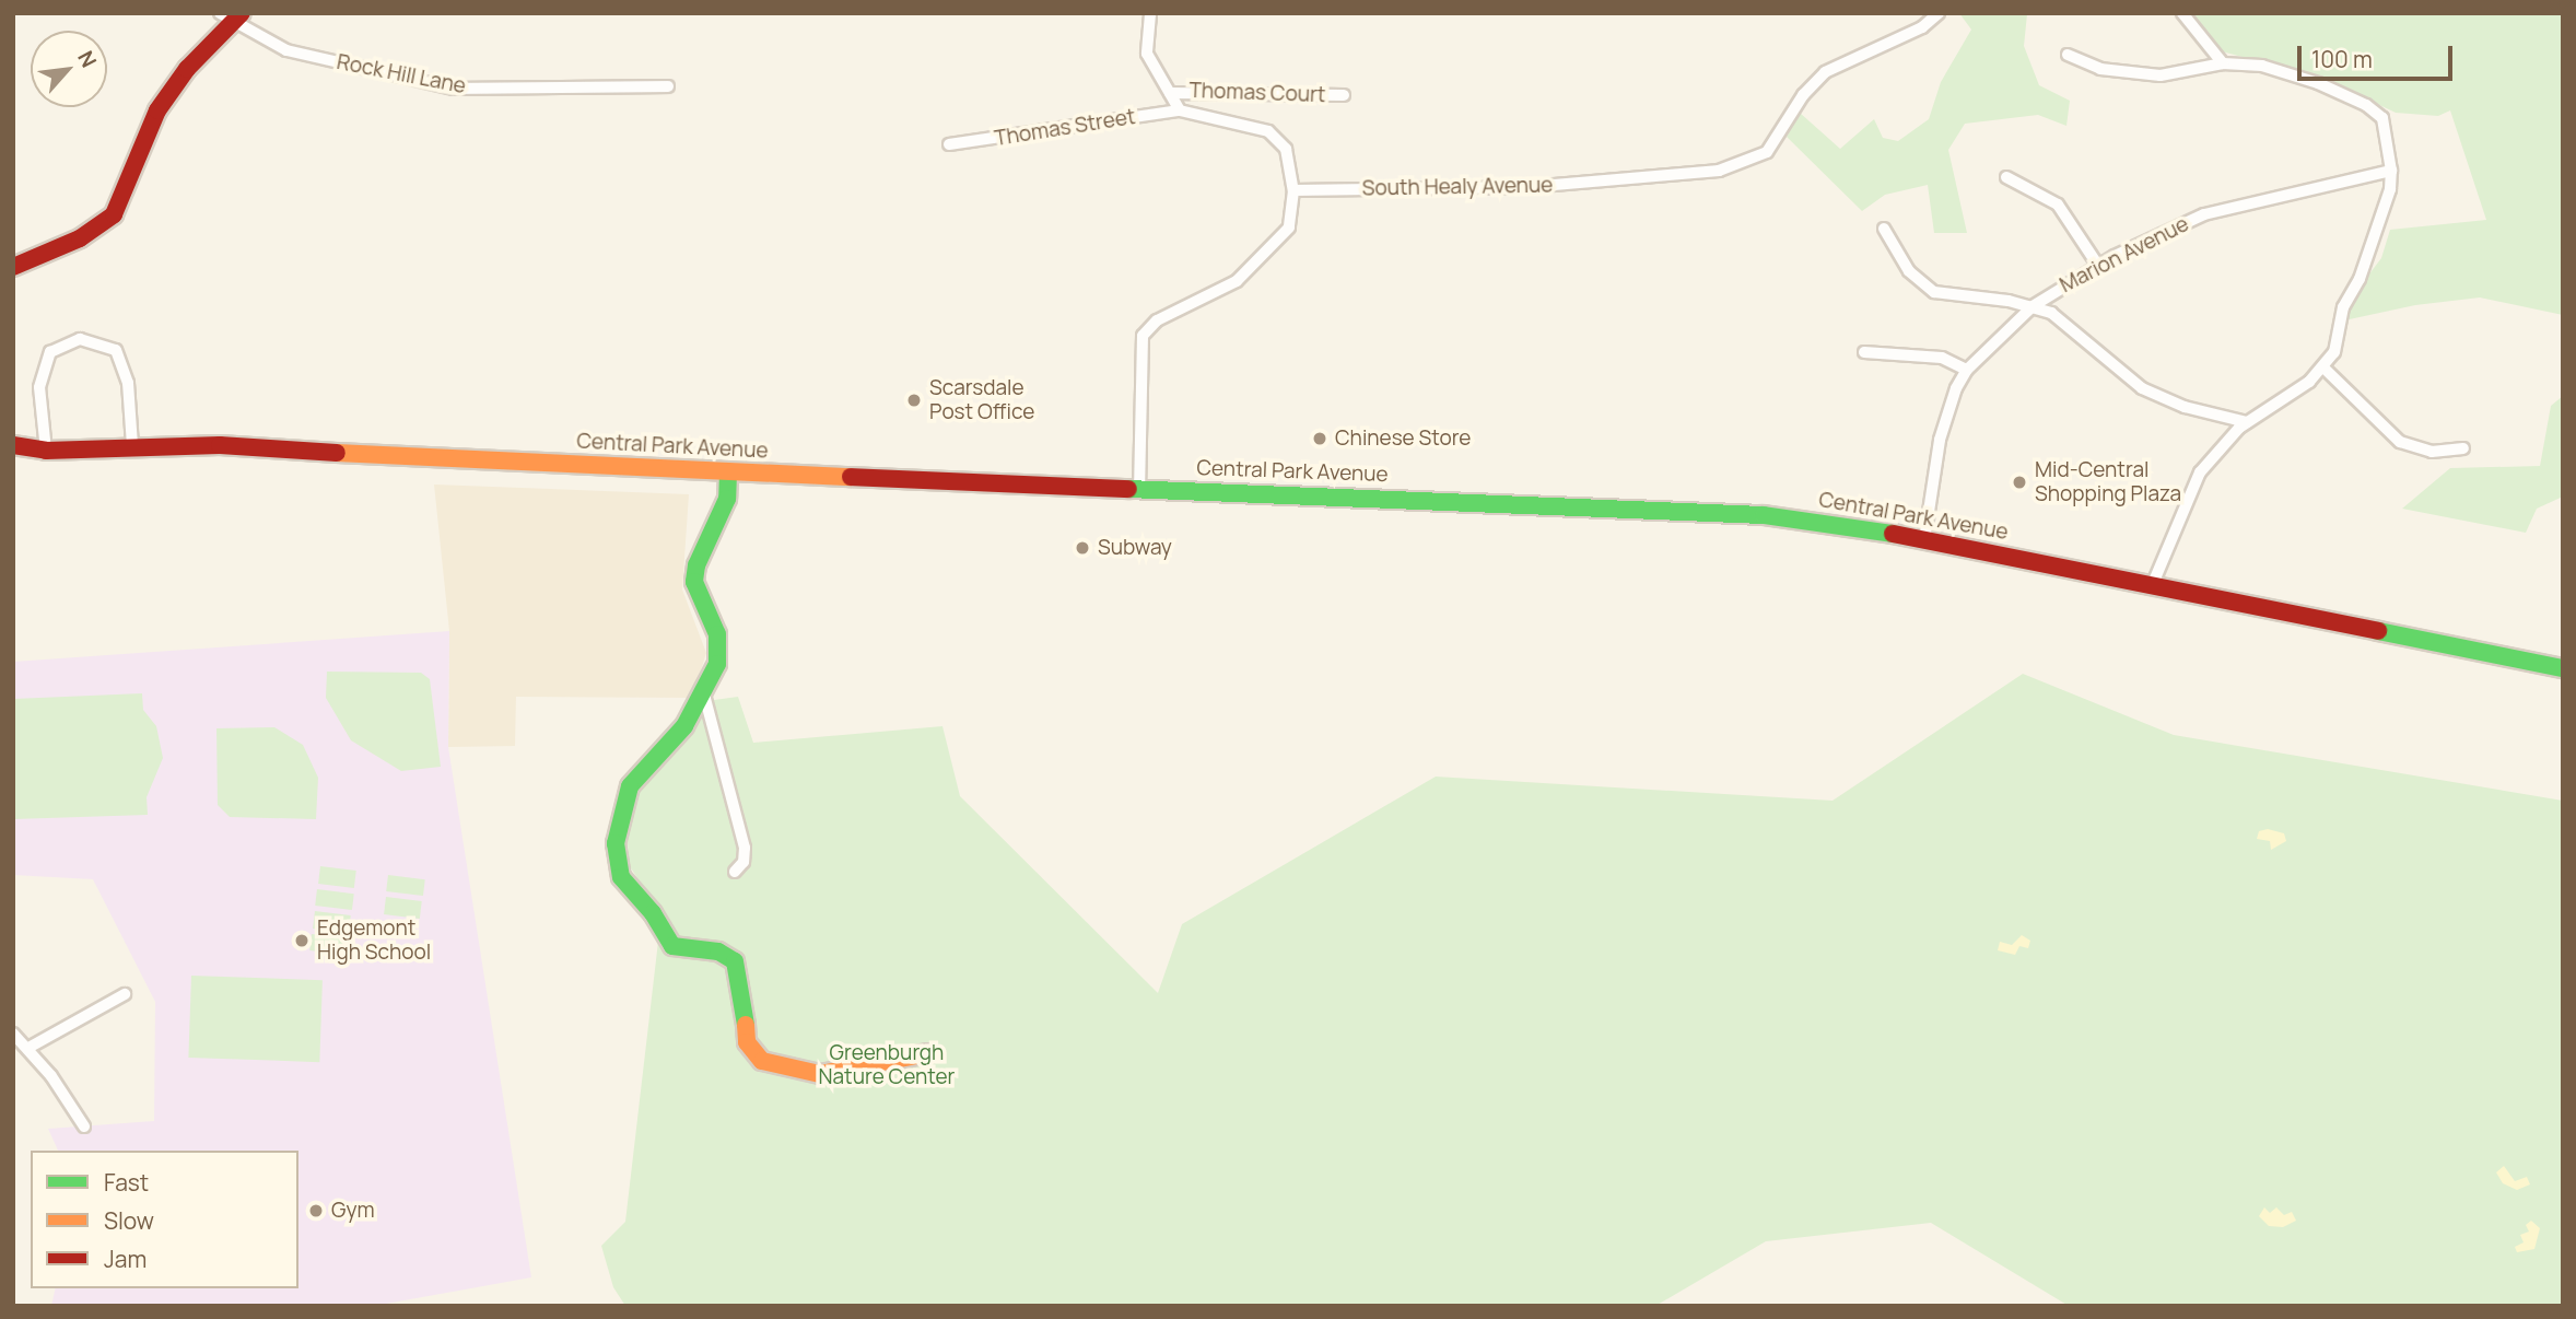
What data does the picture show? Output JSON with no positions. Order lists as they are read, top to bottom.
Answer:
{
  "streets": {
    "main road": ["Central Park Avenue"],
    "street": [
      "Rock Hill Lane",
      "Thomas Court",
      "Thomas Street",
      "South Healy Avenue",
      "Marion Avenue"
    ]
  },
  "crossings": [
    ["Thomas Street", "South Healy Avenue"],
    ["Marion Avenue", "Central Park Avenue"]
  ],
  "parks": ["Greenburgh Nature Center"],
  "places": [
    "Scarsdale Post Office",
    "Chinese Store",
    "Mid-Central Shopping Plaza",
    "Subway",
    "Edgemont High School",
    "Gym"
  ],
  "legend": ["Fast", "Slow", "Jam"],
  "scale_bar": "100 m",
  "north": "top right"
}
